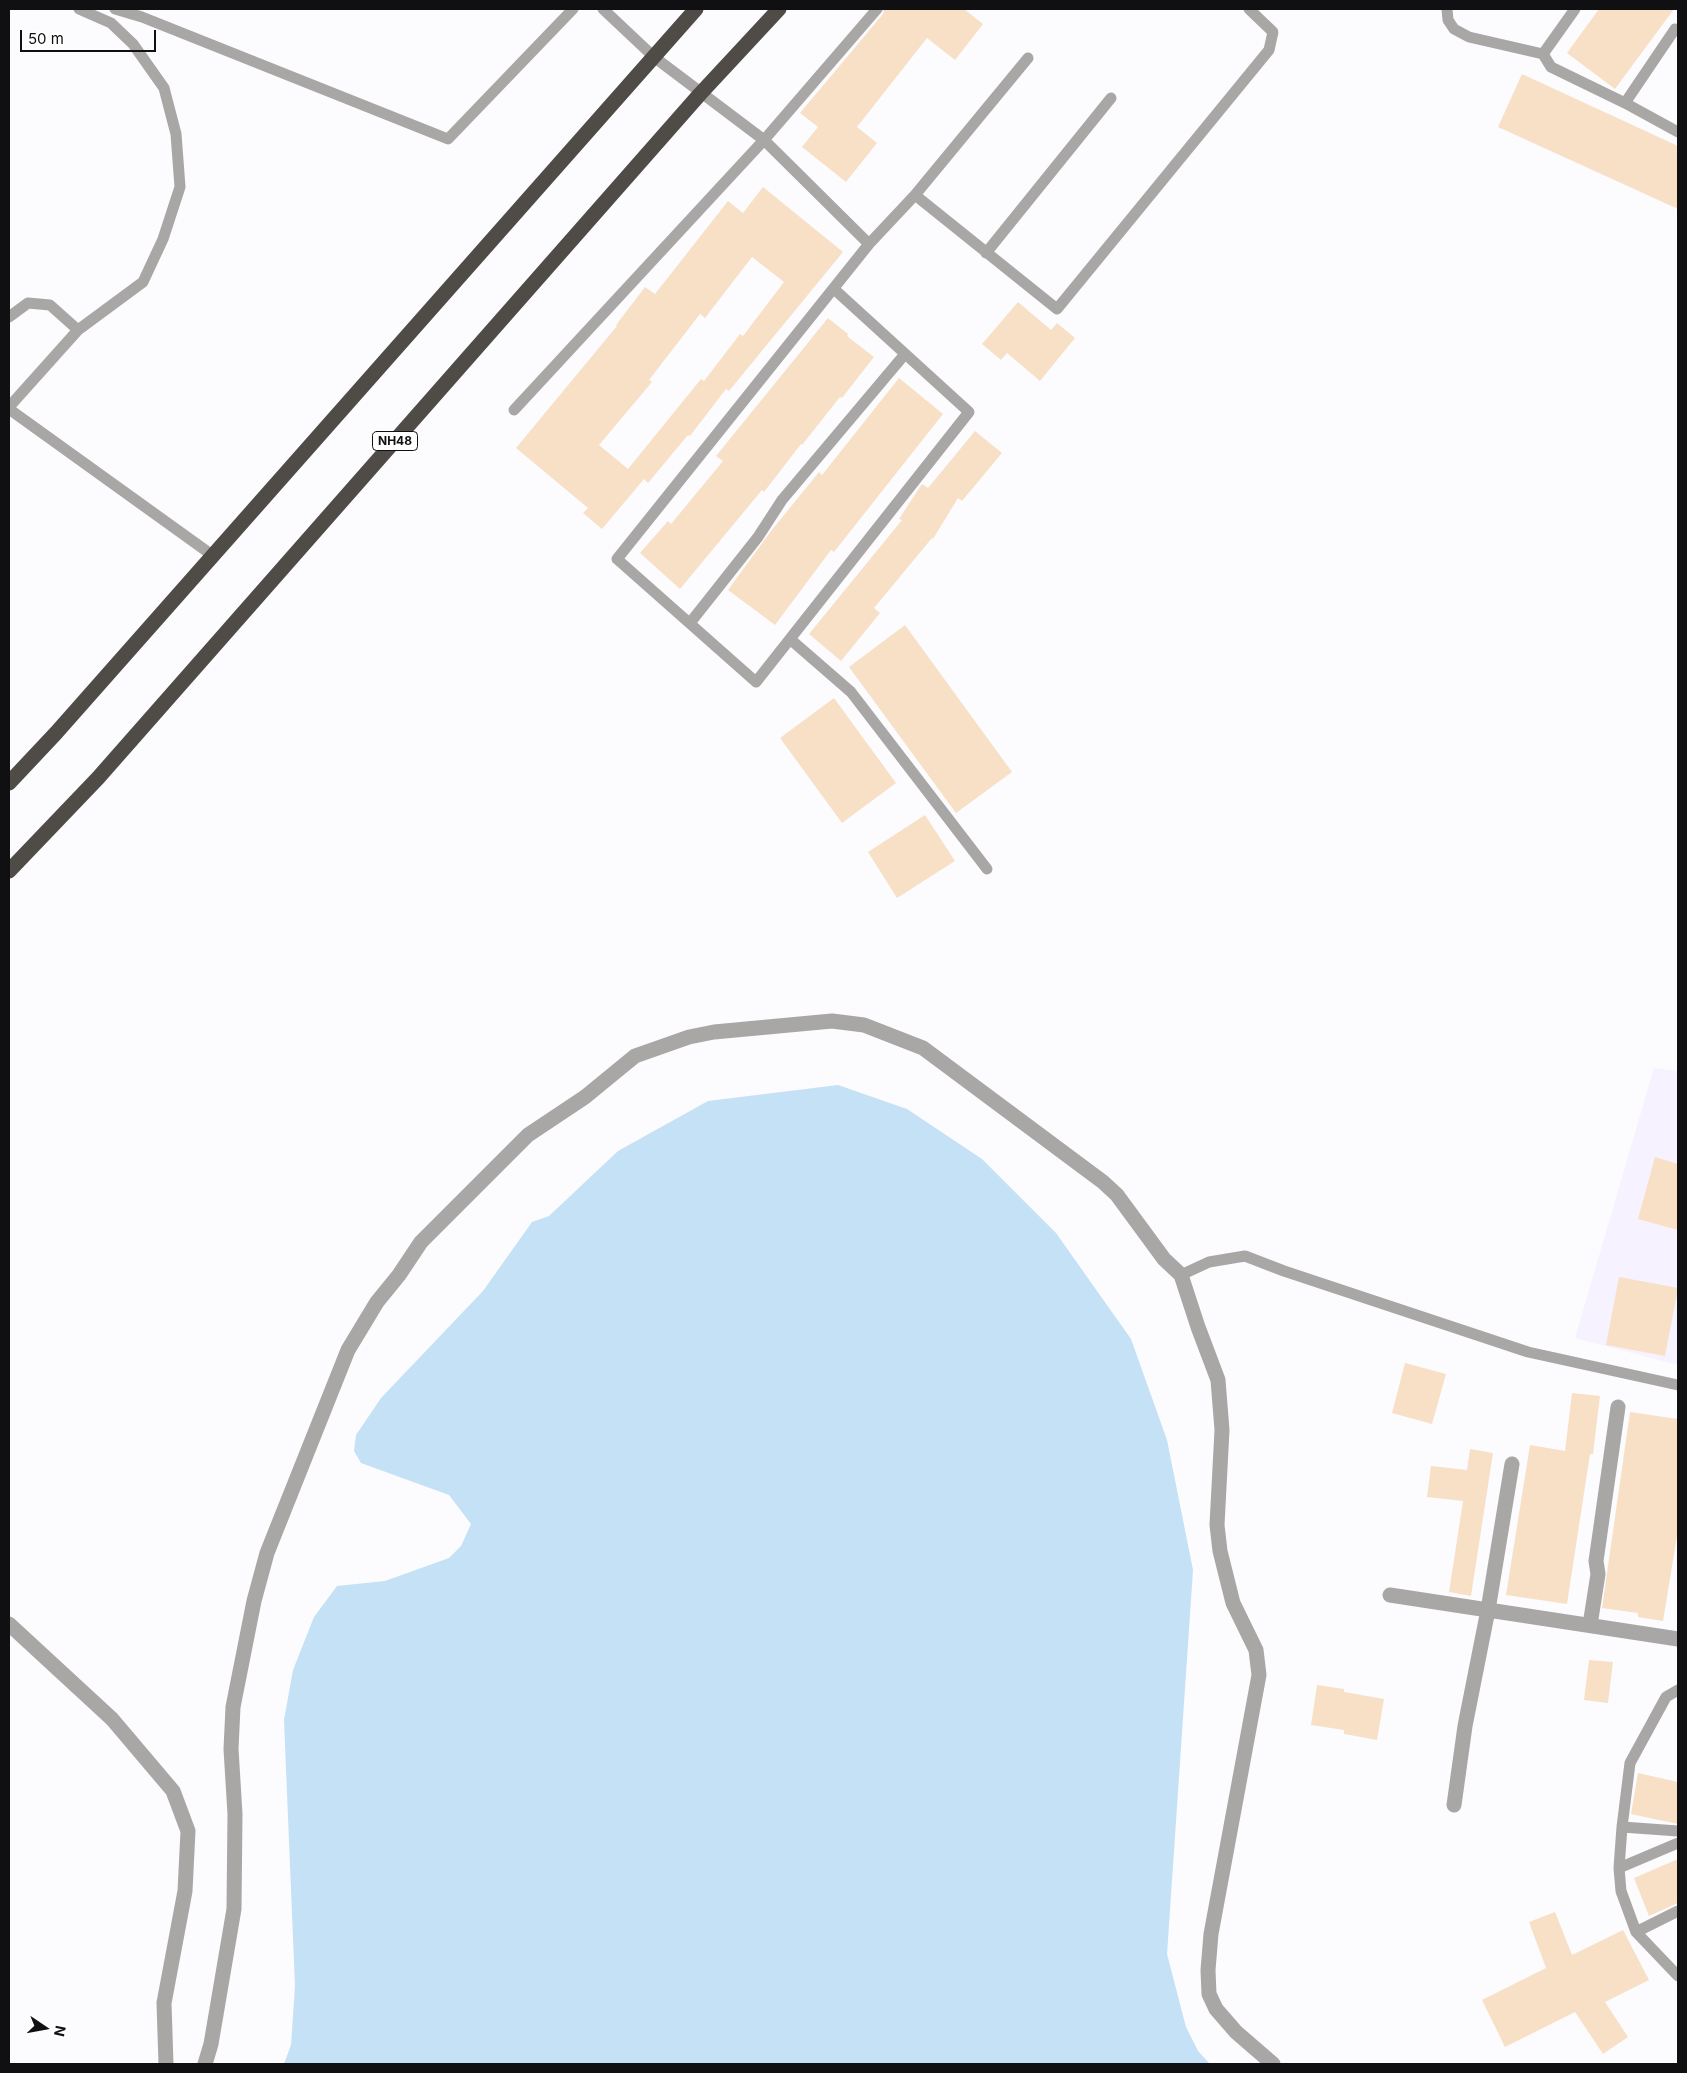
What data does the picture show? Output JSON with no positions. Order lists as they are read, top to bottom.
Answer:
{
  "streets": {
    "highway": ["NH48"]
  },
  "scale_bar": "50 m",
  "north": "right"
}
